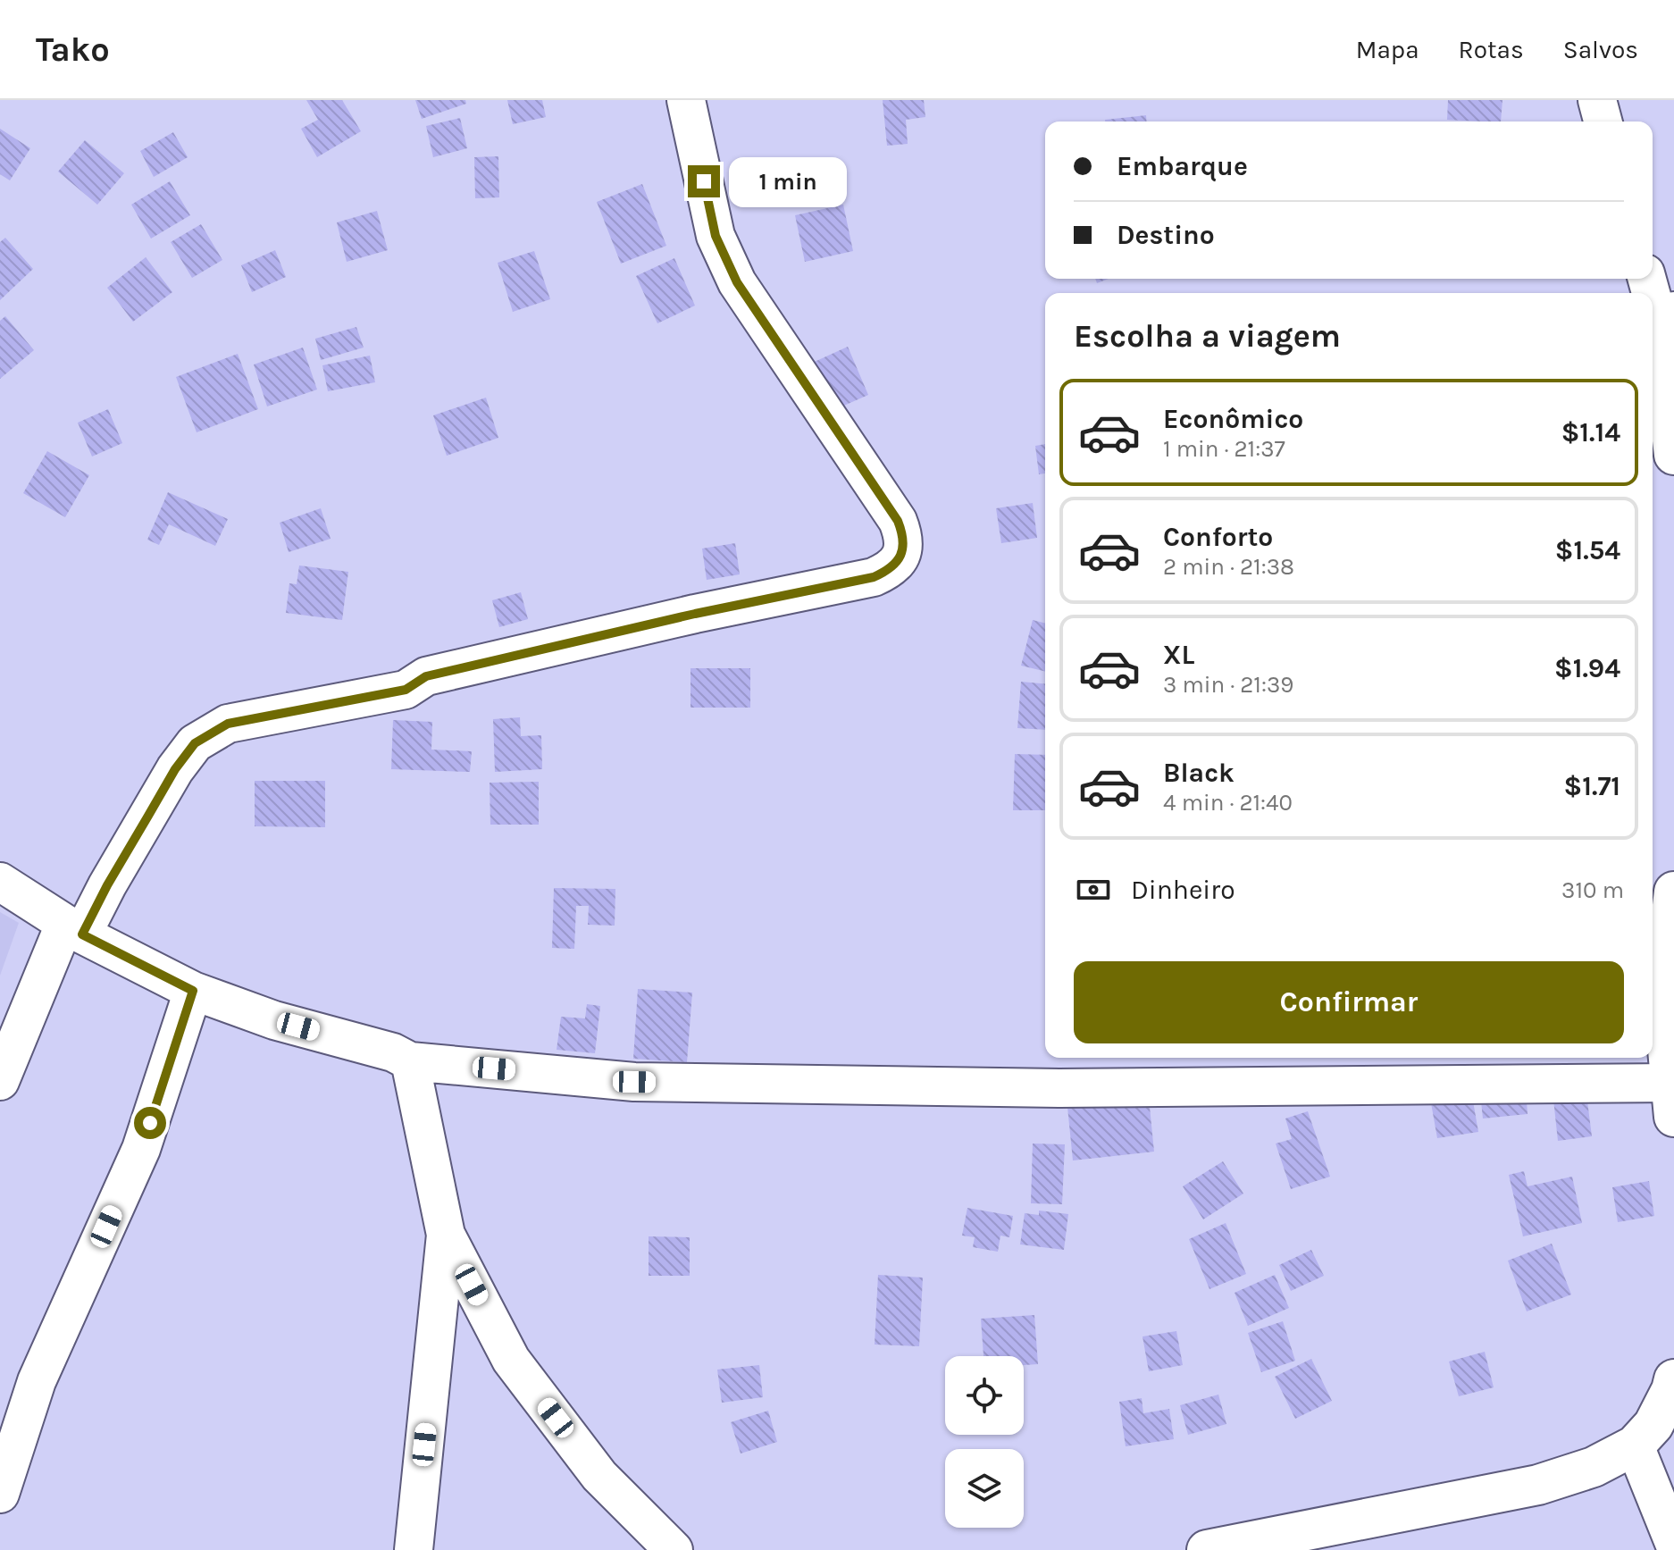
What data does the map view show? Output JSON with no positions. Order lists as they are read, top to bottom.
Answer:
{
  "page": {
    "header": "Tako",
    "nav": ["Mapa", "Rotas", "Salvos"],
    "banner": ["Embarque", "Destino"],
    "bubble": "1 min",
    "heading": "Escolha a viagem",
    "list": [
      {
        "name": "Econômico",
        "note": "1 min · 21:37",
        "value": "$1.14"
      },
      {
        "name": "Conforto",
        "note": "2 min · 21:38",
        "value": "$1.54"
      },
      {
        "name": "XL",
        "note": "3 min · 21:39",
        "value": "$1.94"
      },
      {
        "name": "Black",
        "note": "4 min · 21:40",
        "value": "$1.71"
      }
    ],
    "pay": ["Dinheiro", "310 m"],
    "buttons": "Confirmar"
  }
}
